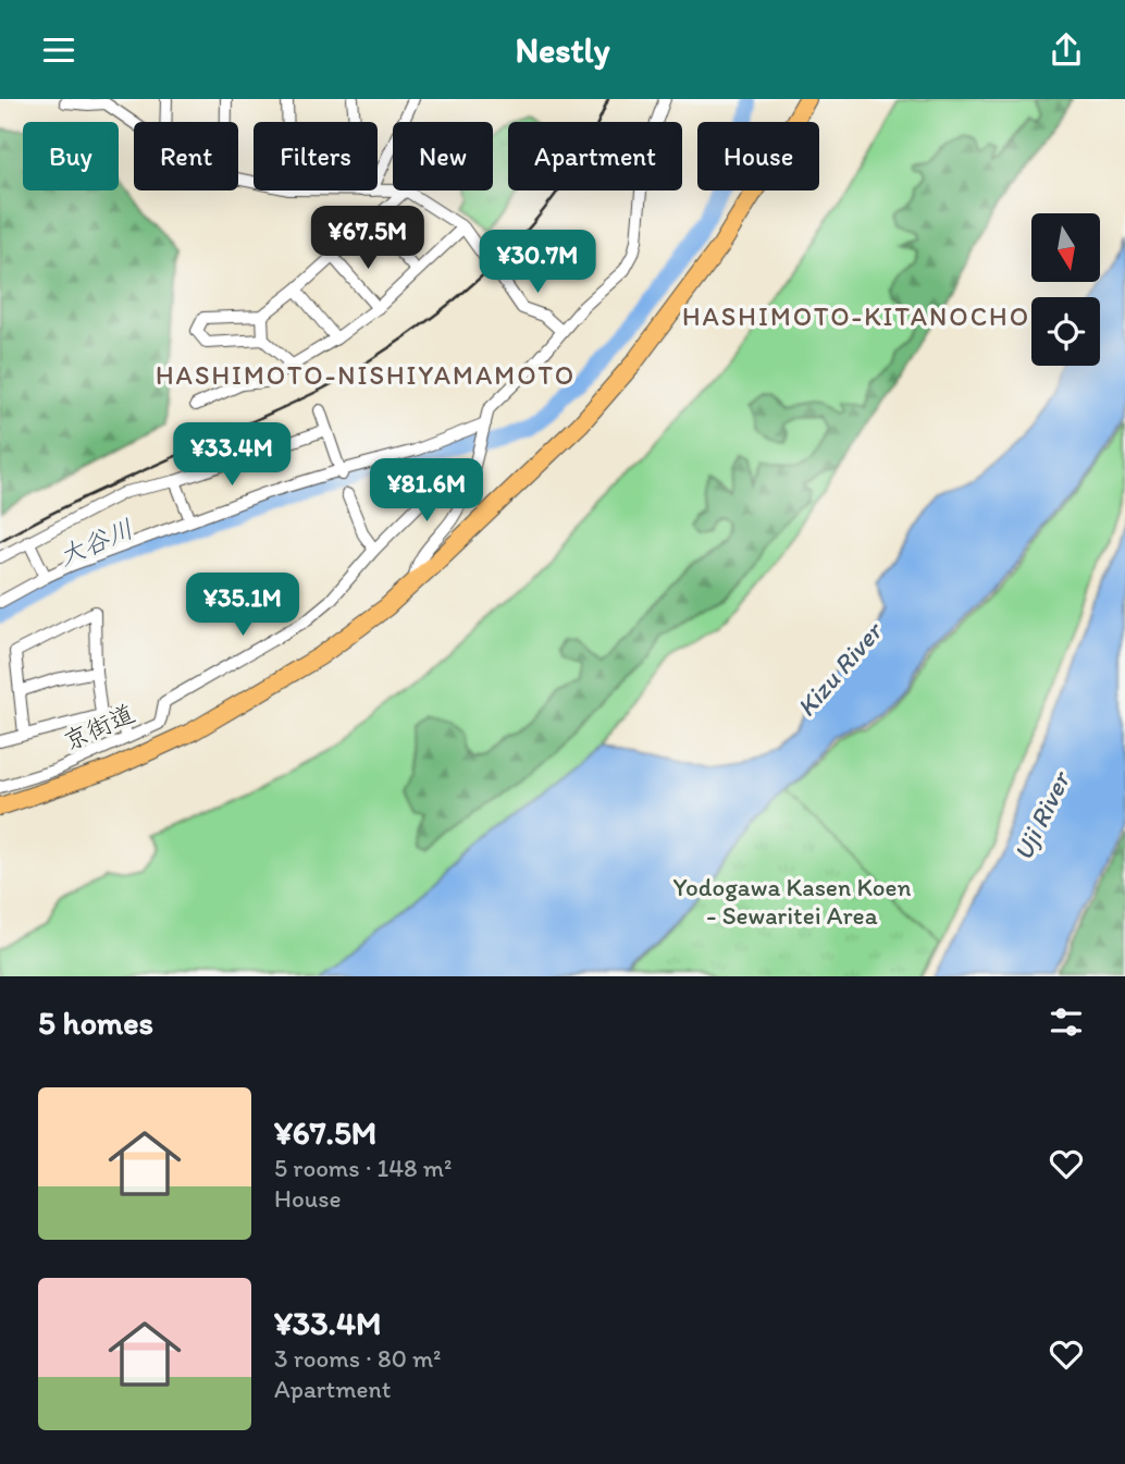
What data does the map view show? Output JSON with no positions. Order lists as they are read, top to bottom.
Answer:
{
  "streets": {
    "street": ["京街道"]
  },
  "districts": ["HASHIMOTO-KITANOCHO", "HASHIMOTO-NISHIYAMAMOTO"],
  "water": ["大谷川", "Kizu River", "Uji River"],
  "parks": ["Yodogawa Kasen Koen - Sewaritei Area"],
  "north": "bottom",
  "page": {
    "header": "Nestly",
    "chip": [
      "Buy",
      "Rent",
      "Filters",
      "New",
      "Apartment",
      "House"
    ],
    "price": [
      "¥67.5M",
      "¥30.7M",
      "¥33.4M",
      "¥81.6M",
      "¥35.1M"
    ],
    "heading": "5 homes",
    "list": [
      {
        "name": "¥67.5M",
        "note": "5 rooms · 148 m² · House"
      },
      {
        "name": "¥33.4M",
        "note": "3 rooms · 80 m² · Apartment"
      }
    ]
  }
}
